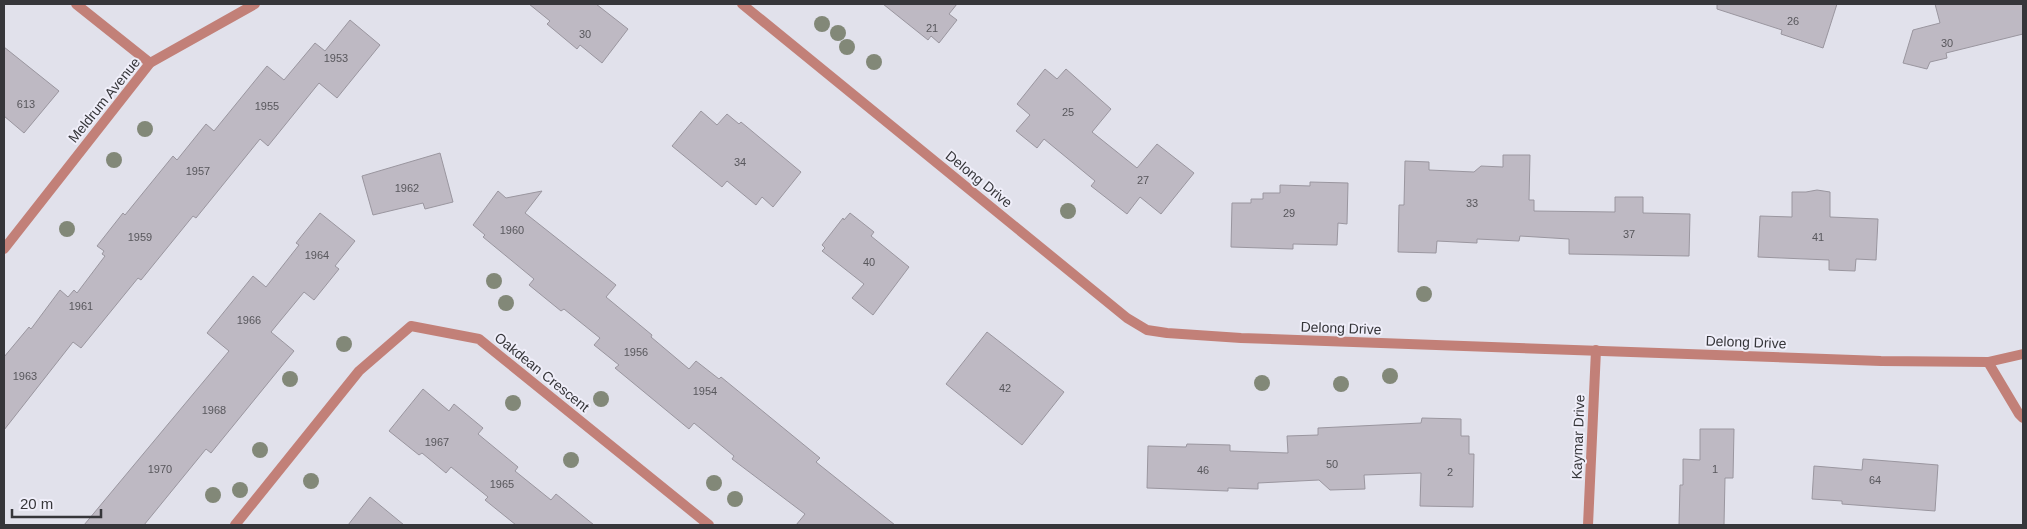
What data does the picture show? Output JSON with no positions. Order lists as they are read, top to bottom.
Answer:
{
  "streets": {
    "street": [
      "Meldrum Avenue",
      "Delong Drive",
      "Oakdean Crescent",
      "Kaymar Drive"
    ]
  },
  "crossings": [
    ["Delong Drive", "Kaymar Drive"]
  ],
  "house_numbers": [
    "26",
    "21",
    "30",
    "30",
    "1953",
    "613",
    "1955",
    "25",
    "34",
    "1957",
    "27",
    "1962",
    "33",
    "29",
    "1960",
    "37",
    "1959",
    "41",
    "1964",
    "40",
    "1961",
    "1966",
    "1956",
    "1963",
    "42",
    "1954",
    "1968",
    "1967",
    "50",
    "1970",
    "1",
    "46",
    "2",
    "64",
    "1965"
  ],
  "scale_bar": "20 m"
}
